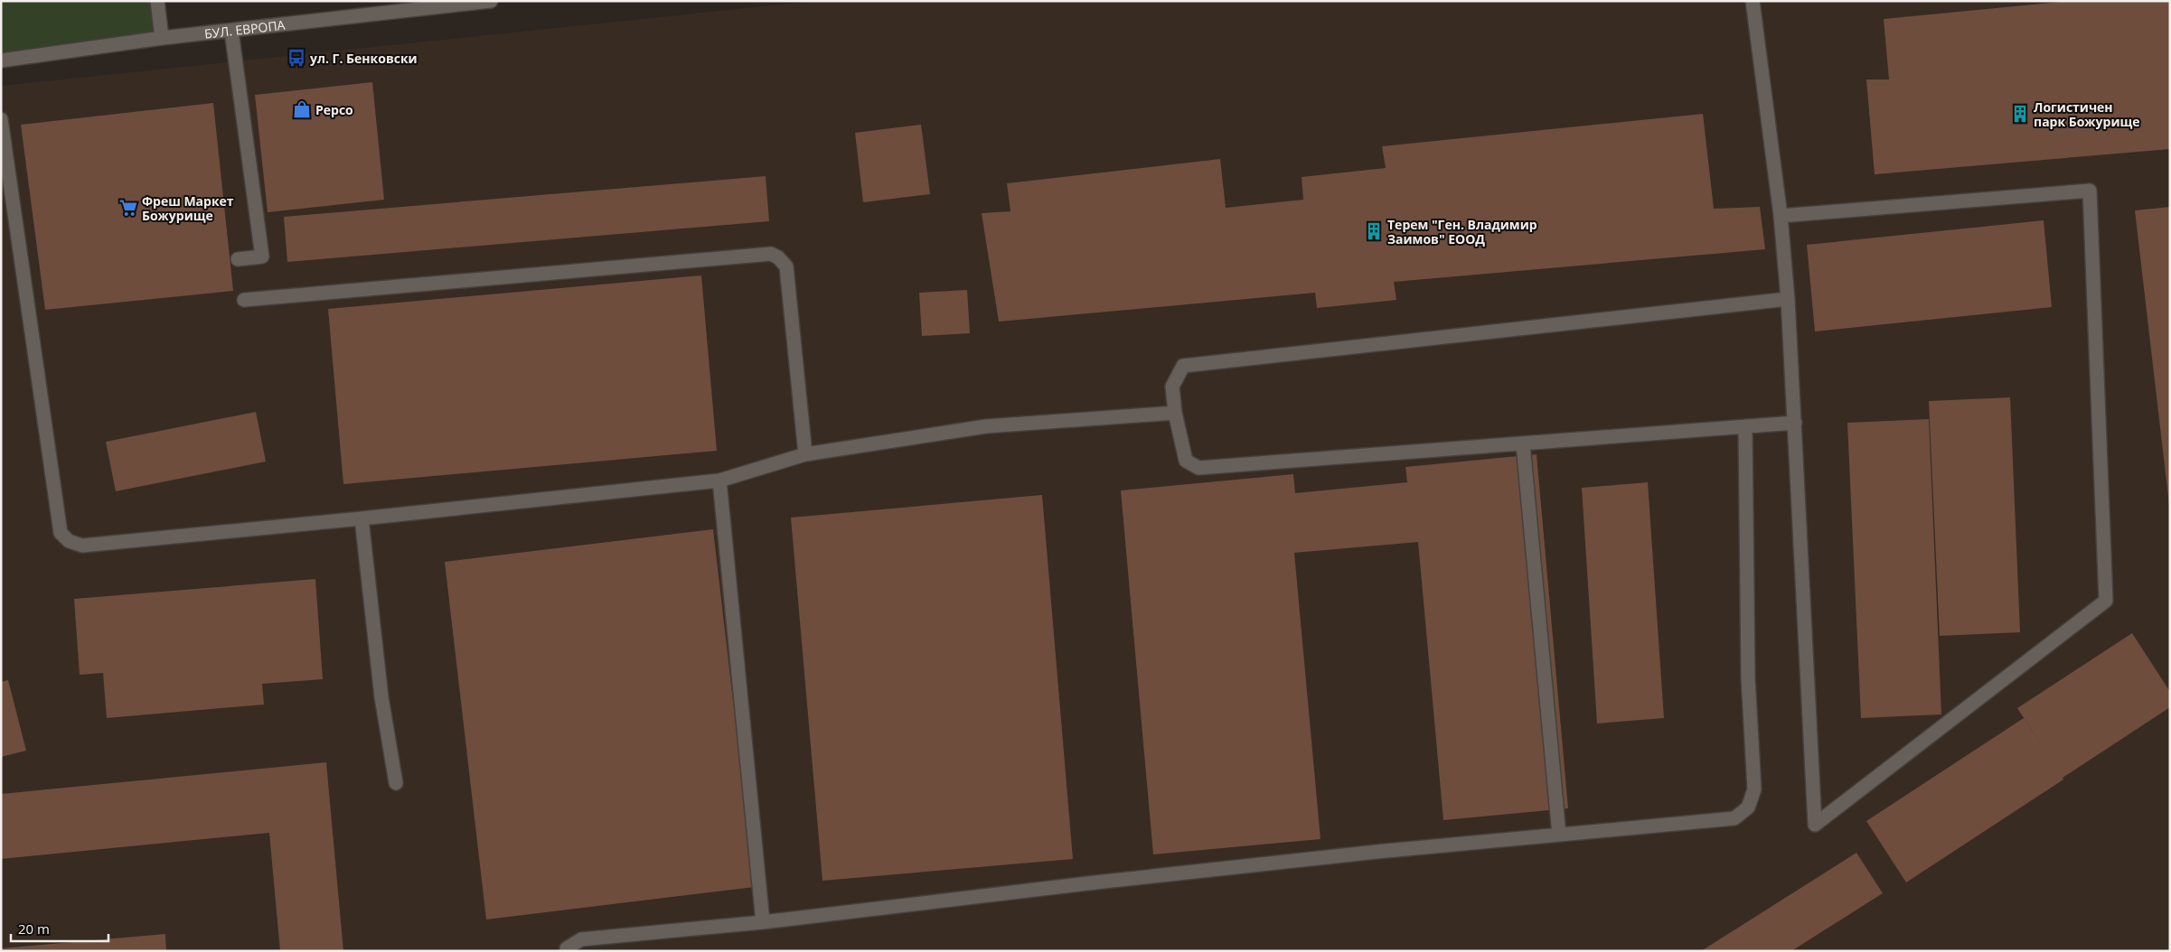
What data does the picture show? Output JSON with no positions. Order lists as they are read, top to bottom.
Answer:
{
  "streets": {
    "street": ["БУЛ. ЕВРОПА"]
  },
  "places": {
    "bus stop": ["ул. Г. Бенковски"],
    "shop": ["Pepco"],
    "building": ["Логистичен парк Божурище", "Терем \"Ген. Владимир Заимов\" ЕООД"],
    "supermarket": ["Фреш Маркет Божурище"]
  },
  "scale_bar": "20 m"
}
